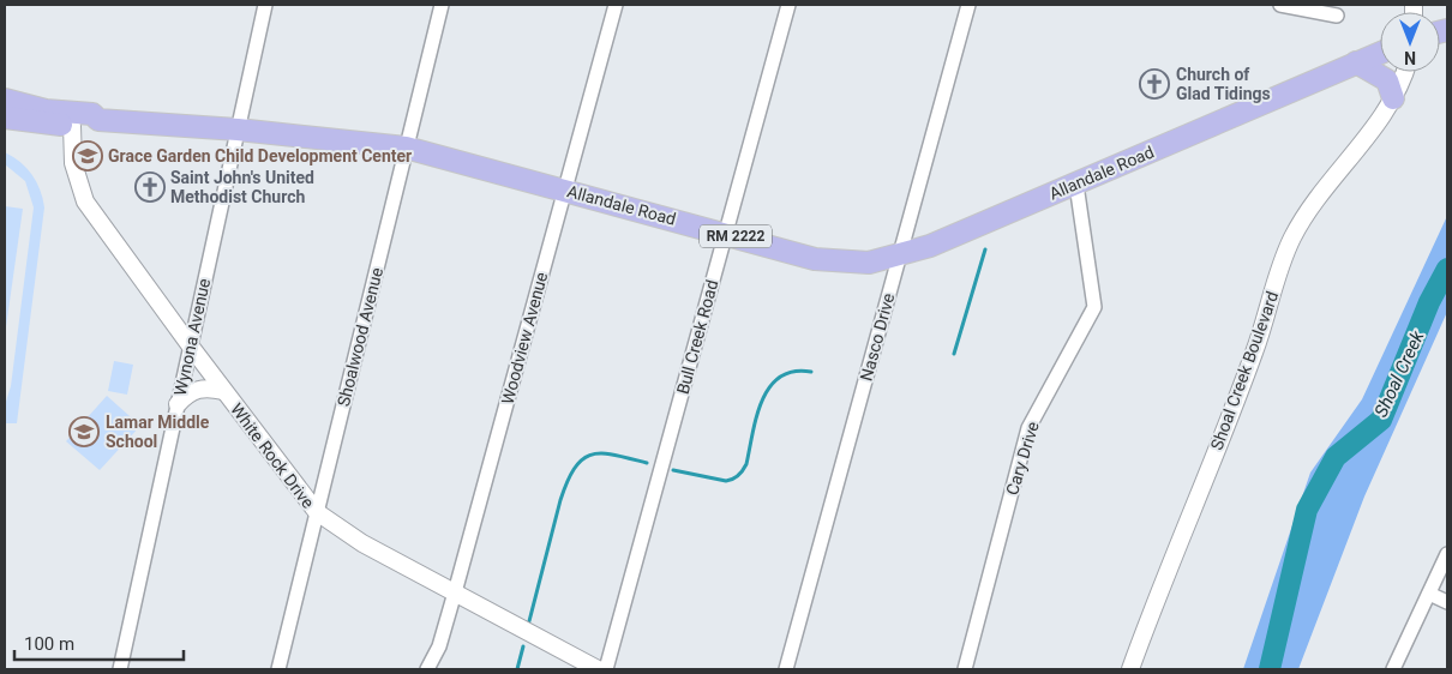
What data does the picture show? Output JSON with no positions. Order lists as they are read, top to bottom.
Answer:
{
  "streets": {
    "main road": ["Allandale Road", "RM 2222"],
    "street": [
      "Wynona Avenue",
      "Shoalwood Avenue",
      "Bull Creek Road",
      "Nasco Drive",
      "Woodview Avenue",
      "Shoal Creek Boulevard",
      "White Rock Drive",
      "Cary Drive"
    ]
  },
  "crossings": [
    ["Allandale Road", "Wynona Avenue"],
    ["Allandale Road", "Shoalwood Avenue"],
    ["Allandale Road", "Bull Creek Road"],
    ["Allandale Road", "Nasco Drive"],
    ["Allandale Road", "Woodview Avenue"],
    ["Allandale Road", "White Rock Drive"],
    ["Allandale Road", "Cary Drive"],
    ["Wynona Avenue", "White Rock Drive"],
    ["Shoalwood Avenue", "White Rock Drive"],
    ["Woodview Avenue", "White Rock Drive"]
  ],
  "water": ["Shoal Creek"],
  "places": {
    "church": ["Church of Glad Tidings", "Saint John's United Methodist Church"],
    "school or university": ["Grace Garden Child Development Center", "Lamar Middle School"]
  },
  "scale_bar": "100 m",
  "north": "bottom"
}
